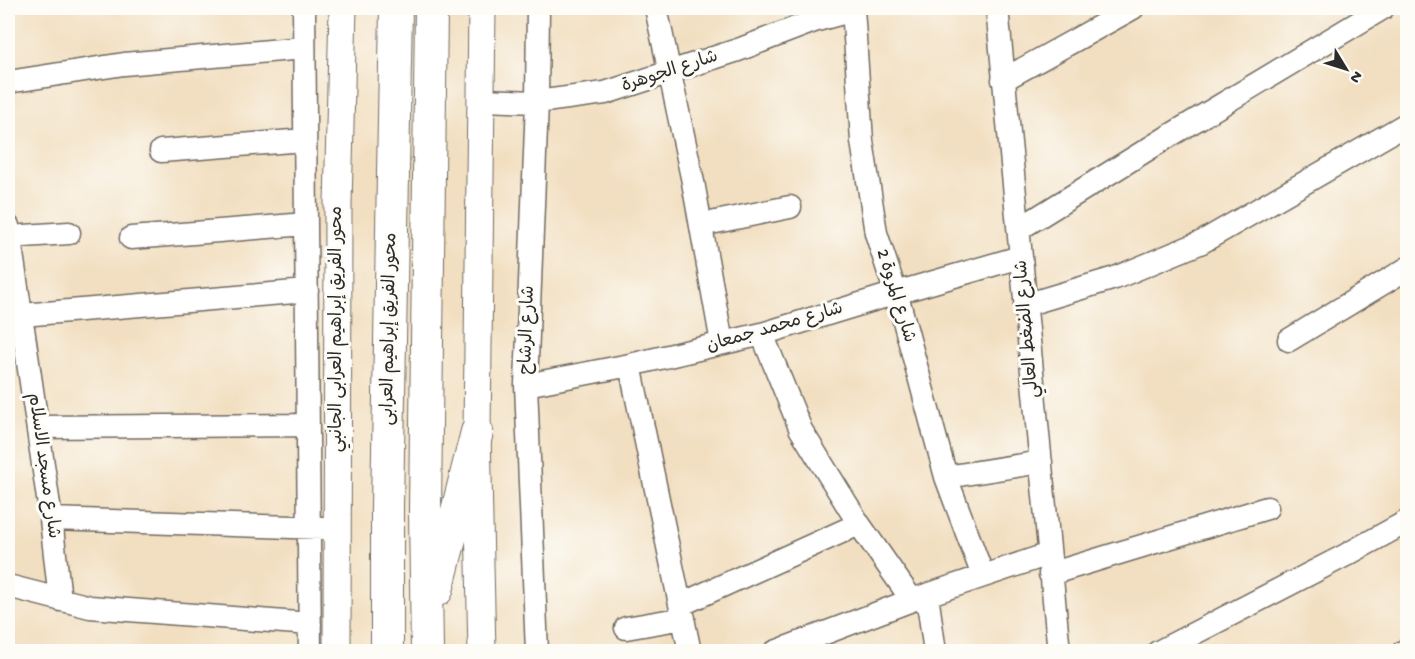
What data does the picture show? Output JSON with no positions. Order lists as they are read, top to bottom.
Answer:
{
  "streets": {
    "main road": ["محور الفريق إبراهيم العرابى"],
    "street": [
      "شارع الجوهرة",
      "شارع المروة 2",
      "شارع محمد جمعان",
      "محور الفريق إبراهيم العرابى الجانبي",
      "شارع الضغط العالي",
      "شارع الرشاح",
      "شارع مسجد الاسلام"
    ]
  },
  "crossings": [
    ["شارع الجوهرة", "شارع المروة 2"],
    ["شارع الجوهرة", "شارع الرشاح"],
    ["شارع المروة 2", "شارع محمد جمعان"],
    ["شارع محمد جمعان", "شارع الضغط العالي"],
    ["شارع محمد جمعان", "شارع الرشاح"]
  ],
  "north": "bottom right"
}
